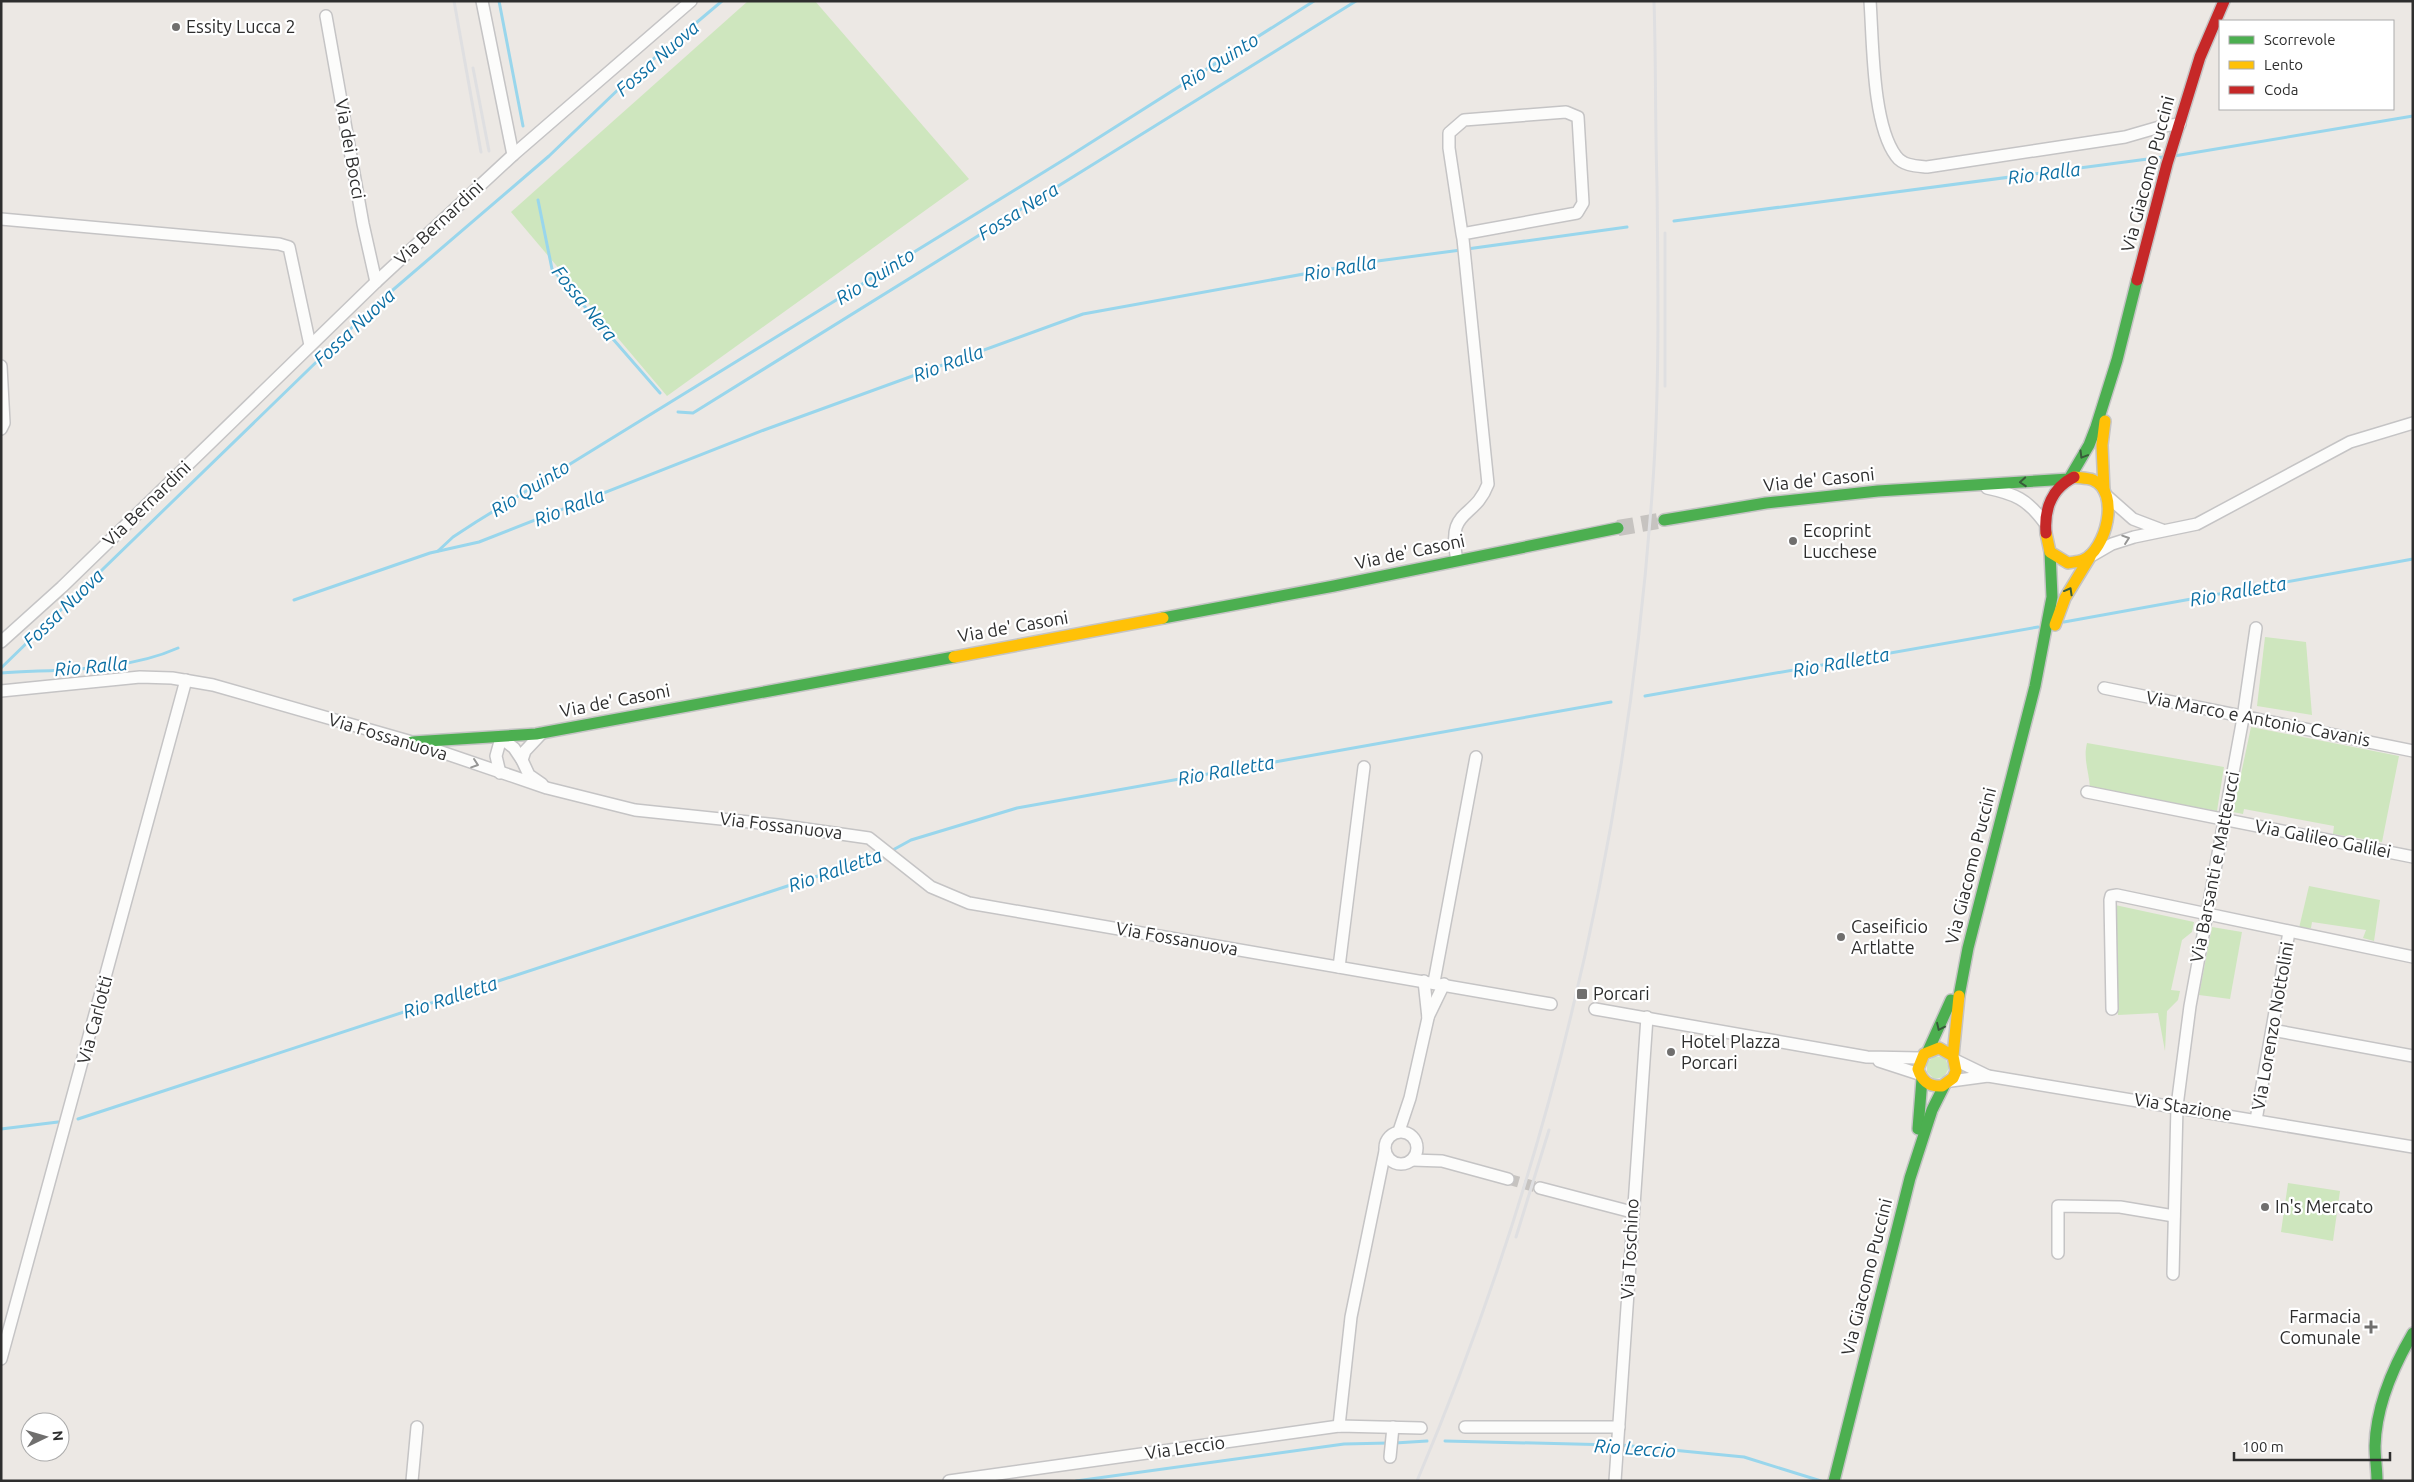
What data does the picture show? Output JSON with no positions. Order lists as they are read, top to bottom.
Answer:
{
  "streets": {
    "main road": ["Via Giacomo Puccini", "Via de' Casoni"],
    "street": [
      "Via dei Bocci",
      "Via Bernardini",
      "Via Marco e Antonio Cavanis",
      "Via Fossanuova",
      "Via Galileo Galilei",
      "Via Barsanti e Matteucci",
      "Via Carlotti",
      "Via Lorenzo Nottolini",
      "Via Stazione",
      "Via Toschino",
      "Via Leccio"
    ]
  },
  "crossings": [
    ["Via dei Bocci", "Via Bernardini"],
    ["Via Giacomo Puccini", "Via de' Casoni"],
    ["Via Giacomo Puccini", "Via Stazione"],
    ["Via de' Casoni", "Via Fossanuova"],
    ["Via Marco e Antonio Cavanis", "Via Barsanti e Matteucci"],
    ["Via Fossanuova", "Via Carlotti"],
    ["Via Galileo Galilei", "Via Barsanti e Matteucci"],
    ["Via Barsanti e Matteucci", "Via Stazione"],
    ["Via Lorenzo Nottolini", "Via Stazione"]
  ],
  "water": [
    "Fossa Nuova",
    "Rio Quinto",
    "Rio Ralla",
    "Fossa Nera",
    "Rio Ralletta",
    "Rio Leccio"
  ],
  "places": {
    "other": [
      "Essity Lucca 2",
      "Ecoprint Lucchese",
      "Caseificio Artlatte",
      "Hotel Plazza Porcari",
      "In's Mercato"
    ],
    "transit": ["Porcari"],
    "health": ["Farmacia Comunale"]
  },
  "legend": ["Scorrevole", "Lento", "Coda"],
  "scale_bar": "100 m",
  "north": "right"
}
